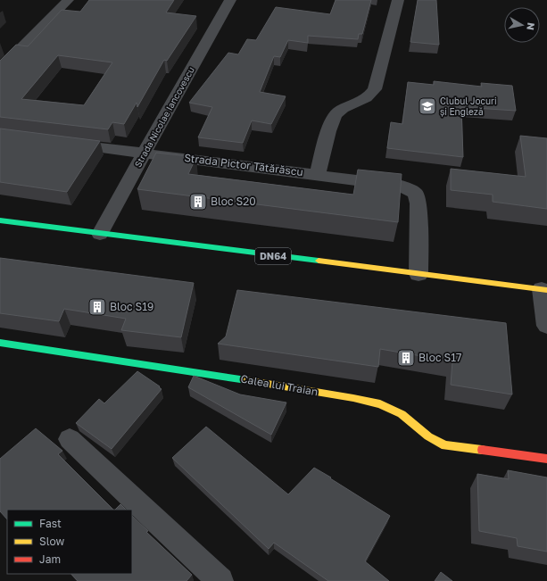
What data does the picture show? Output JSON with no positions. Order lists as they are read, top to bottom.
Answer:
{
  "streets": {
    "main road": ["DN64", "Calea lui Traian"],
    "street": ["Strada Nicolae Iancovescu", "Strada Pictor Tătărăscu"]
  },
  "crossings": [
    ["Strada Nicolae Iancovescu", "Strada Pictor Tătărăscu"],
    ["Strada Nicolae Iancovescu", "DN64"],
    ["Strada Pictor Tătărăscu", "DN64"]
  ],
  "places": {
    "school or university": ["Clubul Jocuri și Engleză"],
    "building": ["Bloc S20", "Bloc S19", "Bloc S17"]
  },
  "legend": ["Fast", "Slow", "Jam"],
  "north": "right"
}
